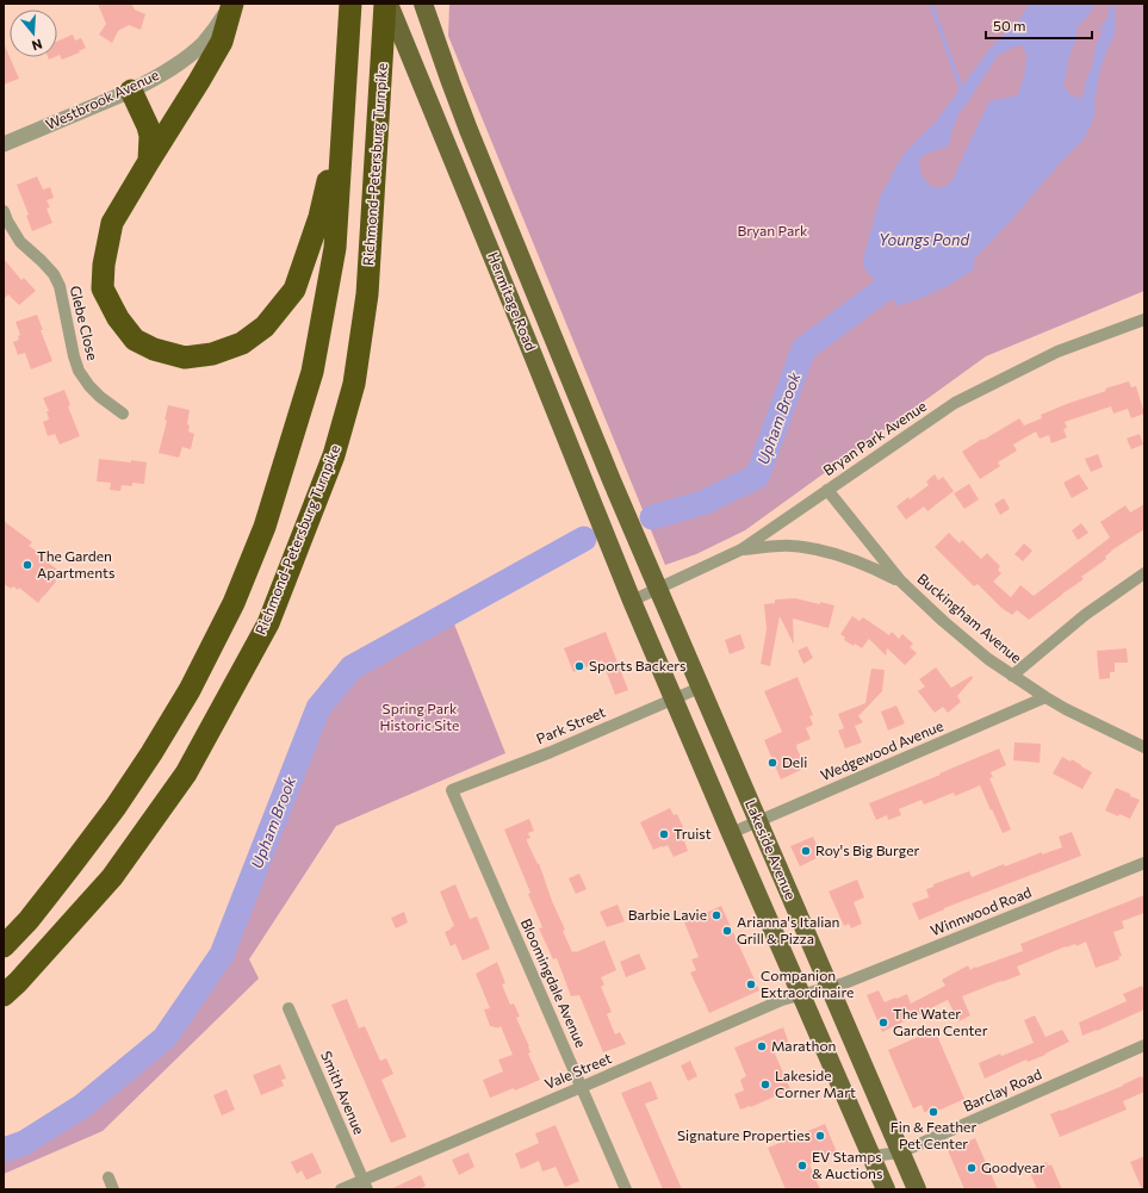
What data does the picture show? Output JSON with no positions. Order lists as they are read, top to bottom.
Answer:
{
  "streets": {
    "highway": ["Richmond-Petersburg Turnpike"],
    "main road": ["Hermitage Road", "Lakeside Avenue"],
    "street": [
      "Westbrook Avenue",
      "Glebe Close",
      "Bryan Park Avenue",
      "Buckingham Avenue",
      "Park Street",
      "Wedgewood Avenue",
      "Winnwood Road",
      "Bloomingdale Avenue",
      "Vale Street",
      "Barclay Road",
      "Smith Avenue"
    ]
  },
  "crossings": [
    ["Hermitage Road", "Bryan Park Avenue"],
    ["Hermitage Road", "Lakeside Avenue"],
    ["Bryan Park Avenue", "Buckingham Avenue"],
    ["Bryan Park Avenue", "Lakeside Avenue"],
    ["Buckingham Avenue", "Wedgewood Avenue"],
    ["Park Street", "Lakeside Avenue"],
    ["Park Street", "Bloomingdale Avenue"],
    ["Wedgewood Avenue", "Lakeside Avenue"],
    ["Lakeside Avenue", "Winnwood Road"],
    ["Lakeside Avenue", "Vale Street"],
    ["Lakeside Avenue", "Barclay Road"],
    ["Winnwood Road", "Vale Street"],
    ["Bloomingdale Avenue", "Vale Street"],
    ["Vale Street", "Smith Avenue"]
  ],
  "water": ["Youngs Pond", "Upham Brook"],
  "parks": ["Bryan Park", "Spring Park Historic Site"],
  "places": [
    "The Garden Apartments",
    "Sports Backers",
    "Deli",
    "Truist",
    "Roy's Big Burger",
    "Barbie Lavie",
    "Arianna's Italian Grill & Pizza",
    "Companion Extraordinaire",
    "The Water Garden Center",
    "Marathon",
    "Lakeside Corner Mart",
    "Fin & Feather Pet Center",
    "Signature Properties",
    "EV Stamps & Auctions",
    "Goodyear"
  ],
  "scale_bar": "50 m",
  "north": "bottom"
}
